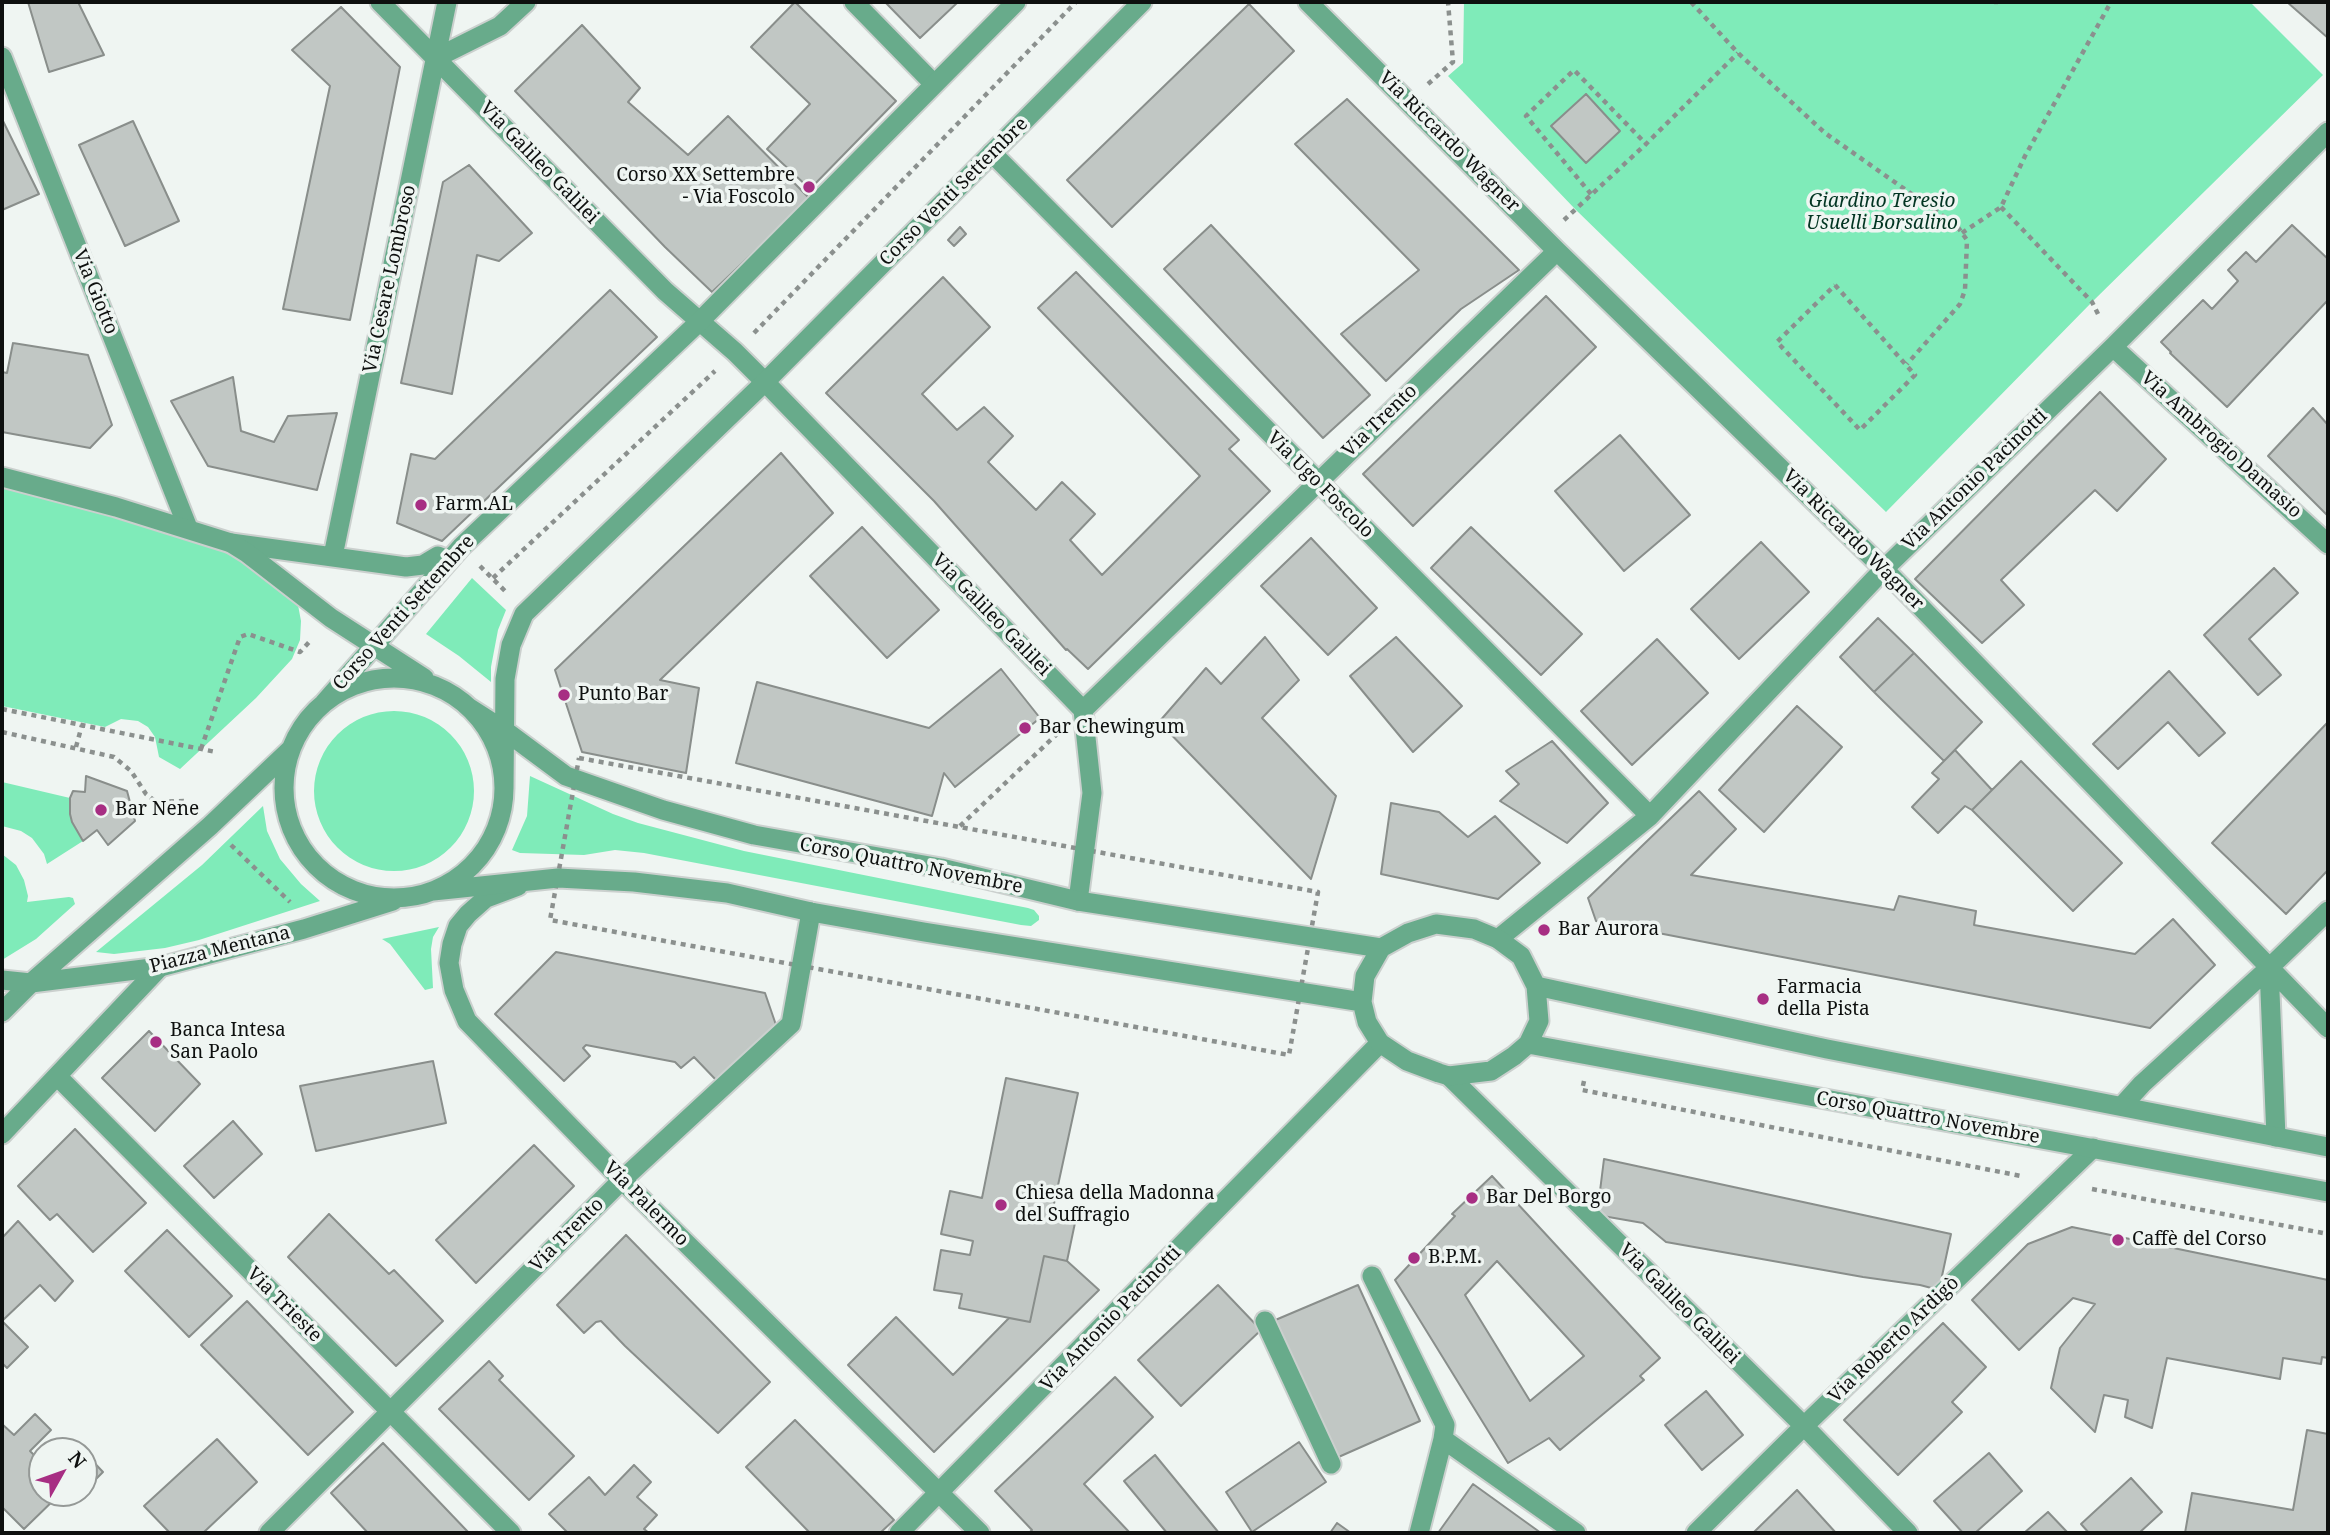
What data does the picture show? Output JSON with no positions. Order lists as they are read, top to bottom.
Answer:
{
  "streets": {
    "street": [
      "Via Riccardo Wagner",
      "Via Galileo Galilei",
      "Corso Venti Settembre",
      "Via Cesare Lombroso",
      "Via Giotto",
      "Via Trento",
      "Via Ambrogio Damasio",
      "Via Antonio Pacinotti",
      "Via Ugo Foscolo",
      "Corso Quattro Novembre",
      "Piazza Mentana",
      "Via Palermo",
      "Via Trieste",
      "Via Roberto Ardigò"
    ]
  },
  "crossings": [
    ["Via Riccardo Wagner", "Via Trento"],
    ["Via Riccardo Wagner", "Via Antonio Pacinotti"],
    ["Via Galileo Galilei", "Corso Venti Settembre"],
    ["Via Galileo Galilei", "Via Cesare Lombroso"],
    ["Via Galileo Galilei", "Via Trento"],
    ["Via Galileo Galilei", "Via Antonio Pacinotti"],
    ["Via Galileo Galilei", "Corso Quattro Novembre"],
    ["Via Galileo Galilei", "Via Roberto Ardigò"],
    ["Corso Venti Settembre", "Via Ugo Foscolo"],
    ["Corso Venti Settembre", "Corso Quattro Novembre"],
    ["Corso Venti Settembre", "Piazza Mentana"],
    ["Via Trento", "Via Ugo Foscolo"],
    ["Via Trento", "Via Palermo"],
    ["Via Trento", "Via Trieste"],
    ["Via Ambrogio Damasio", "Via Antonio Pacinotti"],
    ["Via Antonio Pacinotti", "Via Ugo Foscolo"],
    ["Via Antonio Pacinotti", "Corso Quattro Novembre"],
    ["Via Antonio Pacinotti", "Via Palermo"],
    ["Corso Quattro Novembre", "Piazza Mentana"],
    ["Corso Quattro Novembre", "Via Roberto Ardigò"]
  ],
  "parks": ["Giardino Teresio Usuelli Borsalino"],
  "places": [
    "Corso XX Settembre - Via Foscolo",
    "Farm.AL",
    "Punto Bar",
    "Bar Chewingum",
    "Bar Nene",
    "Bar Aurora",
    "Farmacia della Pista",
    "Banca Intesa San Paolo",
    "Bar Del Borgo",
    "Chiesa della Madonna del Suffragio",
    "Caffè del Corso",
    "B.P.M."
  ],
  "north": "top right"
}
